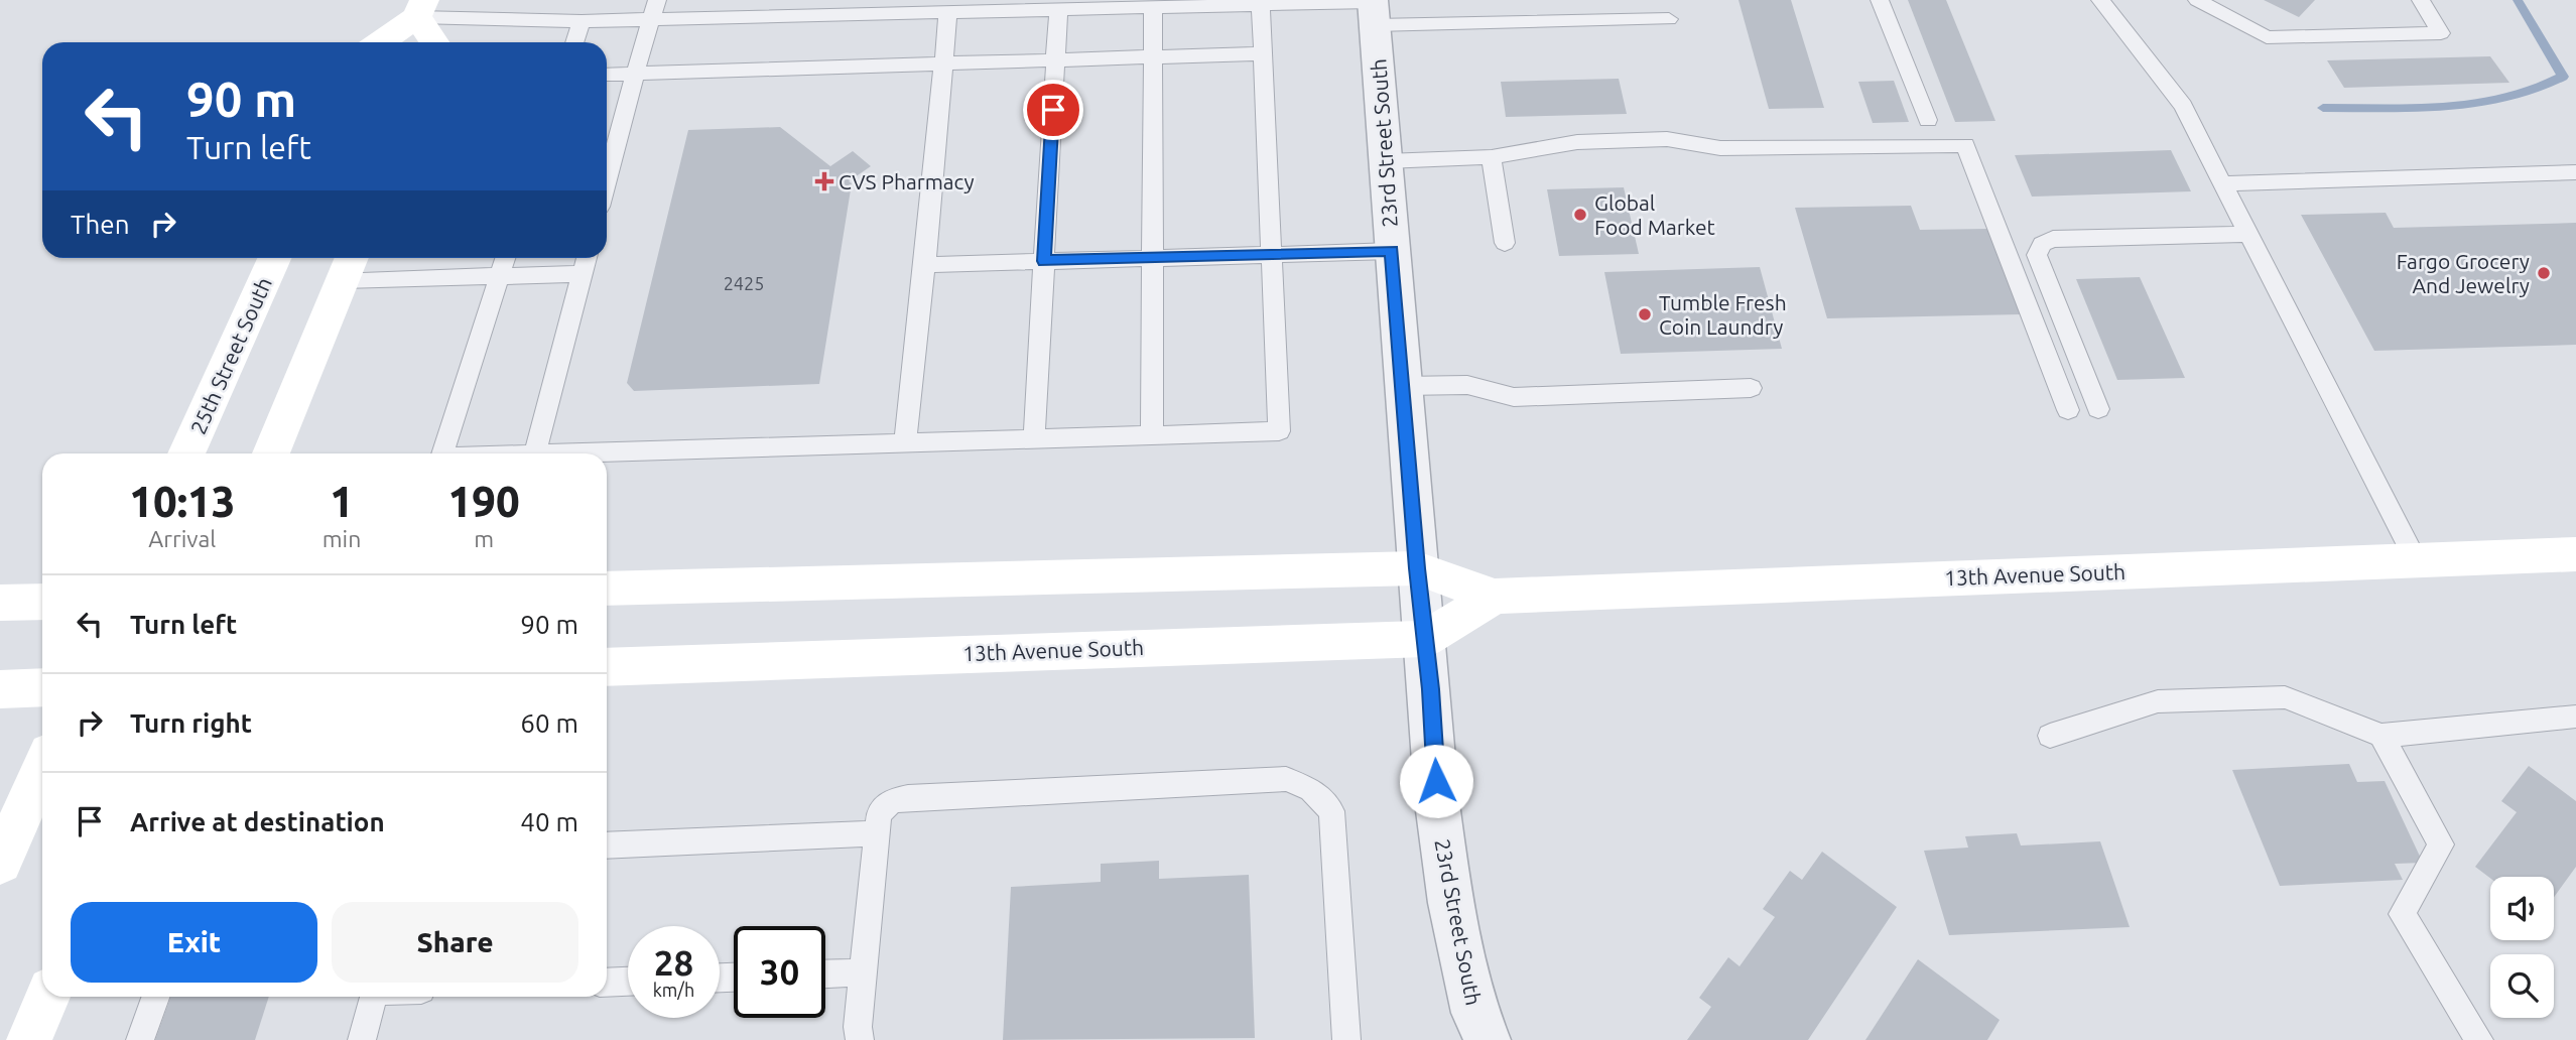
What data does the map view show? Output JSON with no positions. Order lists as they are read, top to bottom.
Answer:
{
  "streets": {
    "main road": ["25th Street South", "13th Avenue South"],
    "street": ["23rd Street South"]
  },
  "crossings": [
    ["23rd Street South", "13th Avenue South"]
  ],
  "places": {
    "health": ["CVS Pharmacy"],
    "other": ["Global Food Market", "Fargo Grocery And Jewelry", "Tumble Fresh Coin Laundry"]
  },
  "house_numbers": ["2425"],
  "page": {
    "turn": ["90 m", "Turn left"],
    "then": "Then",
    "eta": [
      "10:13",
      "Arrival",
      "1",
      "min",
      "190",
      "m"
    ],
    "list": [
      {
        "name": "Turn left",
        "value": "90 m"
      },
      {
        "name": "Turn right",
        "value": "60 m"
      },
      {
        "name": "Arrive at destination",
        "value": "40 m"
      }
    ],
    "buttons": ["Exit", "Share"],
    "speed": "28 km/h",
    "limit": "30"
  }
}
